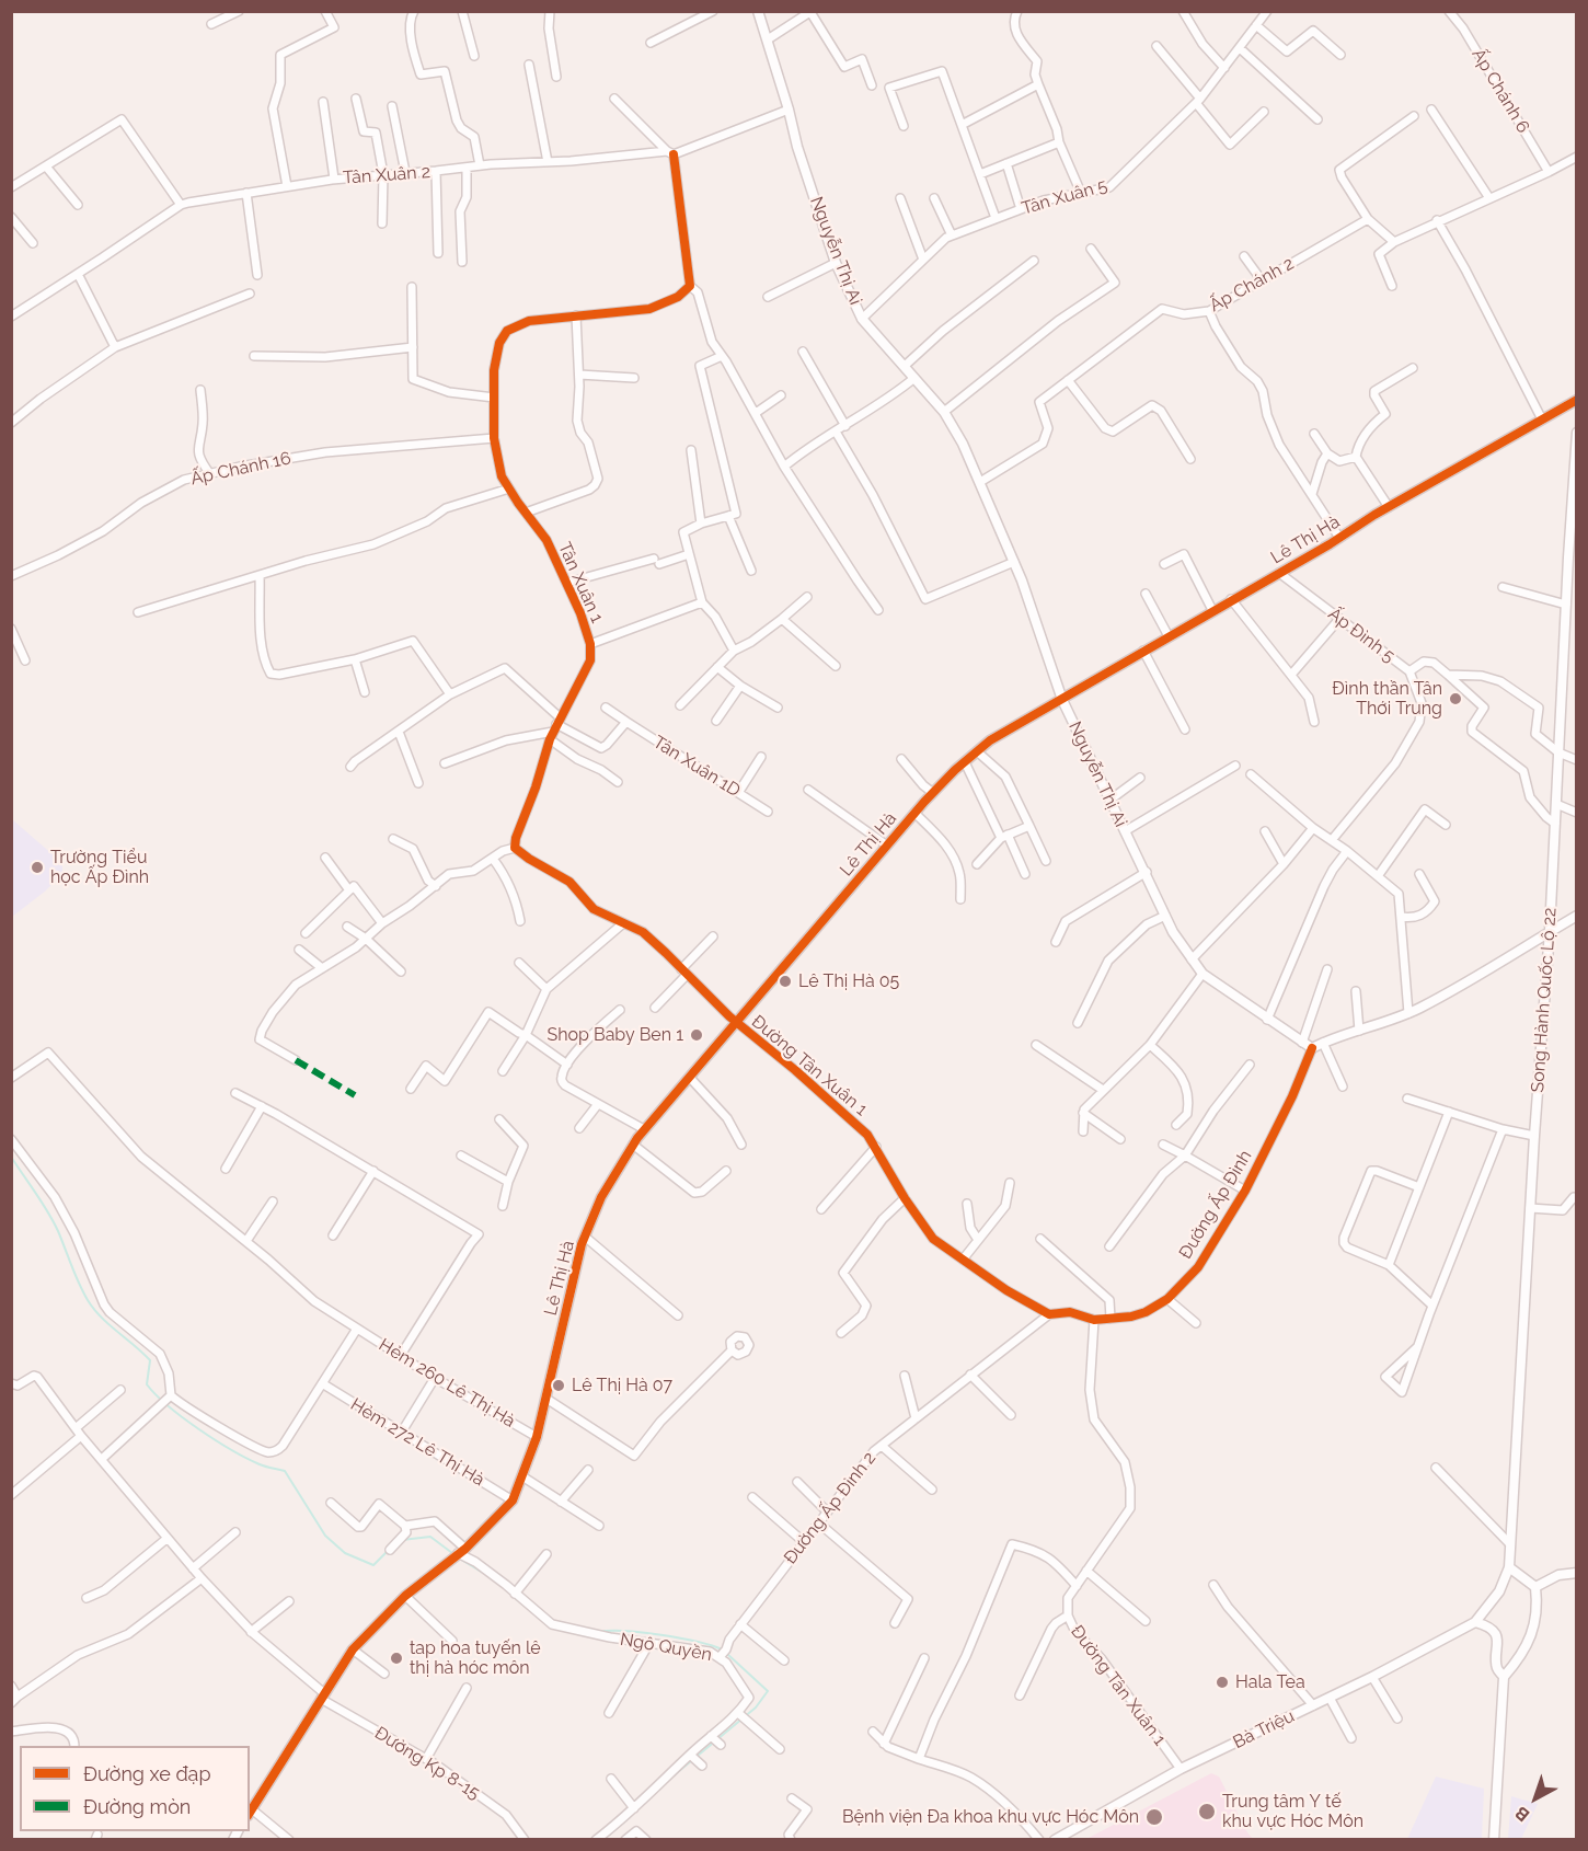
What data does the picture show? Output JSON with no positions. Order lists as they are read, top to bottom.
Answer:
{
  "streets": {
    "street": [
      "Ấp Chánh 6",
      "Tân Xuân 2",
      "Tân Xuân 5",
      "Nguyễn Thị Ai",
      "Ấp Chánh 2",
      "Ấp Chánh 16",
      "Lê Thị Hà",
      "Tân Xuân 1",
      "Ấp Đình 5",
      "Tân Xuân 1D",
      "Song Hành Quốc Lộ 22",
      "Đường Tân Xuân 1",
      "Đường Ấp Đình",
      "Hẻm 260 Lê Thị Hà",
      "Hẻm 272 Lê Thị Hà",
      "Đường Ấp Đình 2",
      "Ngô Quyền",
      "Bà Triệu",
      "Đường Kp 8-15"
    ]
  },
  "crossings": [
    ["Tân Xuân 2", "Nguyễn Thị Ai"],
    ["Tân Xuân 5", "Nguyễn Thị Ai"],
    ["Nguyễn Thị Ai", "Ấp Chánh 2"],
    ["Nguyễn Thị Ai", "Lê Thị Hà"],
    ["Nguyễn Thị Ai", "Đường Ấp Đình"],
    ["Ấp Chánh 16", "Tân Xuân 1"],
    ["Lê Thị Hà", "Ấp Đình 5"],
    ["Lê Thị Hà", "Đường Tân Xuân 1"],
    ["Lê Thị Hà", "Hẻm 260 Lê Thị Hà"],
    ["Lê Thị Hà", "Hẻm 272 Lê Thị Hà"],
    ["Lê Thị Hà", "Ngô Quyền"],
    ["Đường Tân Xuân 1", "Đường Ấp Đình"],
    ["Đường Tân Xuân 1", "Đường Ấp Đình 2"],
    ["Đường Tân Xuân 1", "Bà Triệu"],
    ["Đường Ấp Đình 2", "Ngô Quyền"]
  ],
  "places": [
    "Đình thần Tân Thới Trung",
    "Trường Tiểu học Ấp Đình",
    "Lê Thị Hà 05",
    "Shop Baby Ben 1",
    "Lê Thị Hà 07",
    "tap hoa tuyến lê thị hà hóc môn",
    "Hala Tea",
    "Trung tâm Y tế khu vực Hóc Môn",
    "Bệnh viện Đa khoa khu vực Hóc Môn"
  ],
  "legend": ["Đường xe đạp", "Đường mòn"],
  "north": "bottom left"
}
